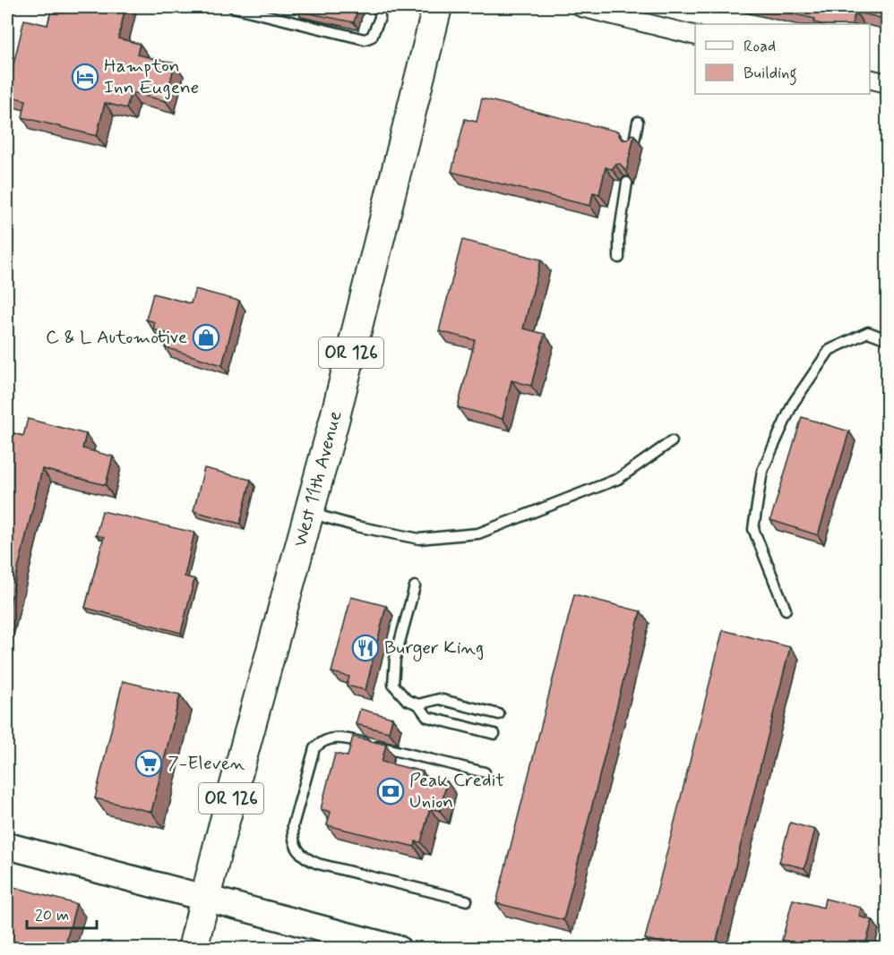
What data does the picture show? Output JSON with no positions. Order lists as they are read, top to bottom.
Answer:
{
  "streets": {
    "main road": ["OR 126", "West 11th Avenue"]
  },
  "places": {
    "hotel": ["Hampton Inn Eugene"],
    "shop": ["C & L Automotive"],
    "restaurant": ["Burger King"],
    "supermarket": ["7-Eleven"],
    "bank": ["Peak Credit Union"]
  },
  "legend": ["Road", "Building"],
  "scale_bar": "20 m"
}
